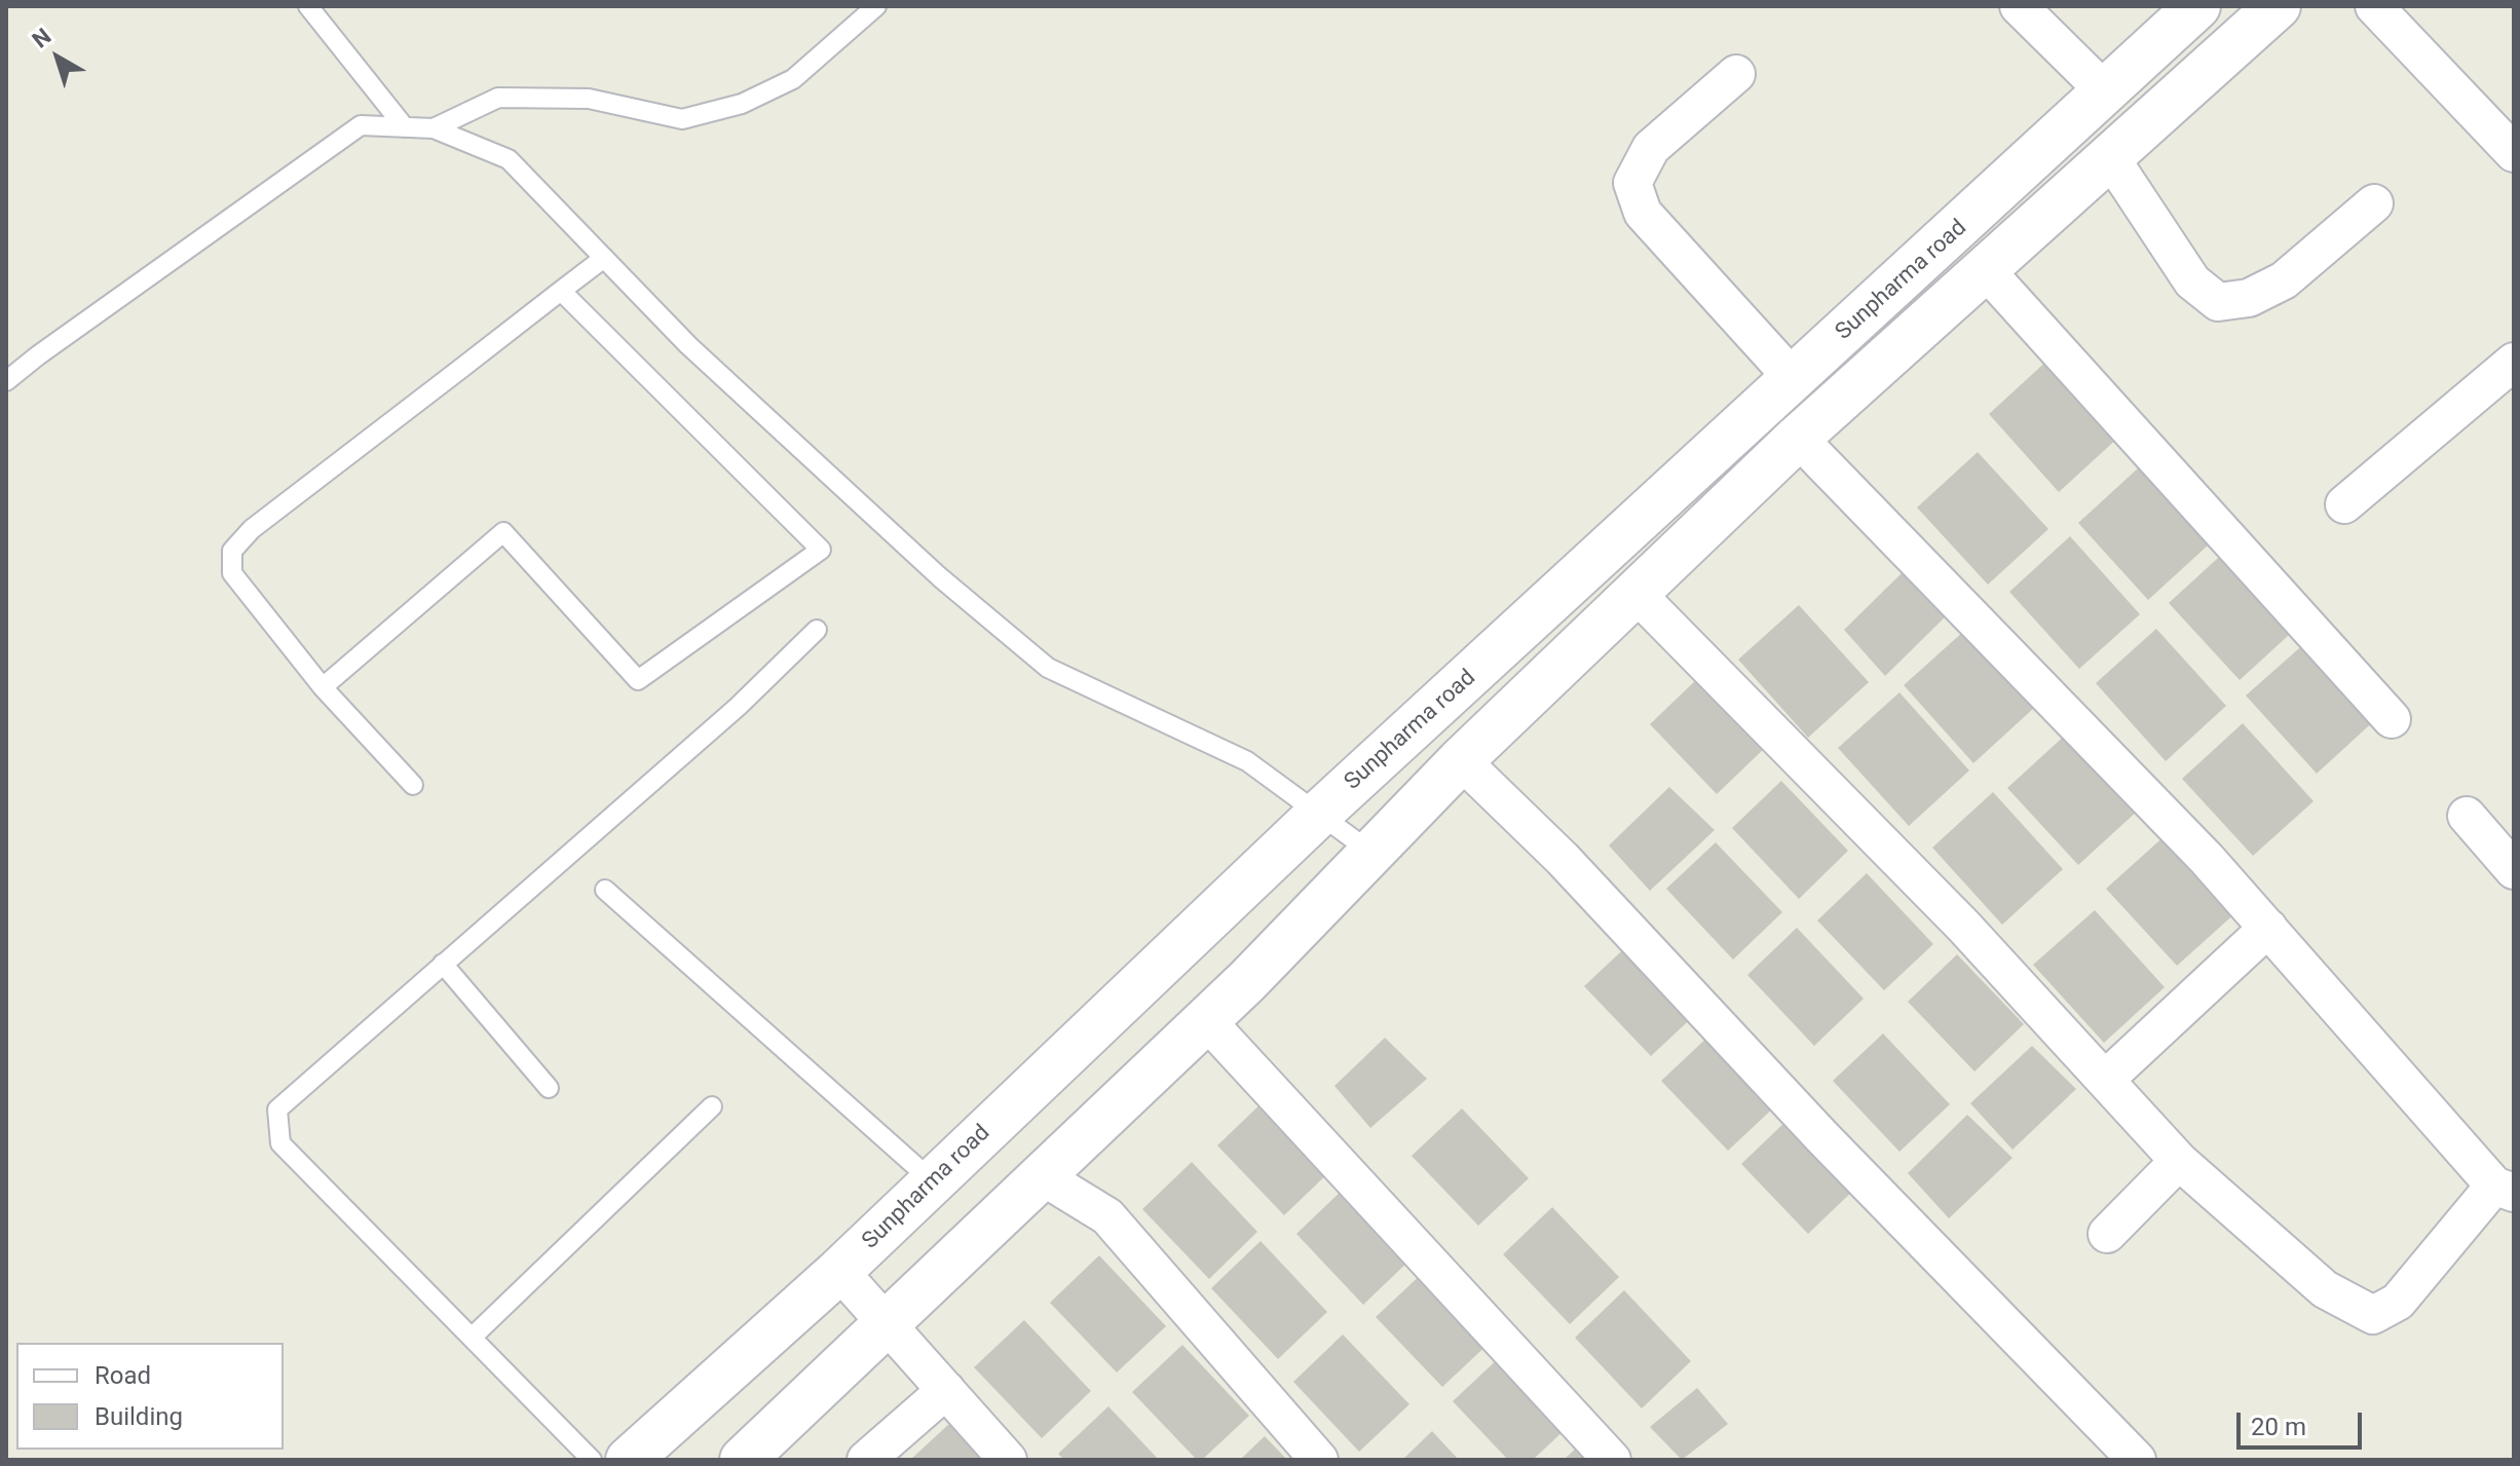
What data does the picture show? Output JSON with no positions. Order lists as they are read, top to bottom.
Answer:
{
  "streets": {
    "street": ["Sunpharma road"]
  },
  "legend": ["Road", "Building"],
  "scale_bar": "20 m",
  "north": "top left"
}
